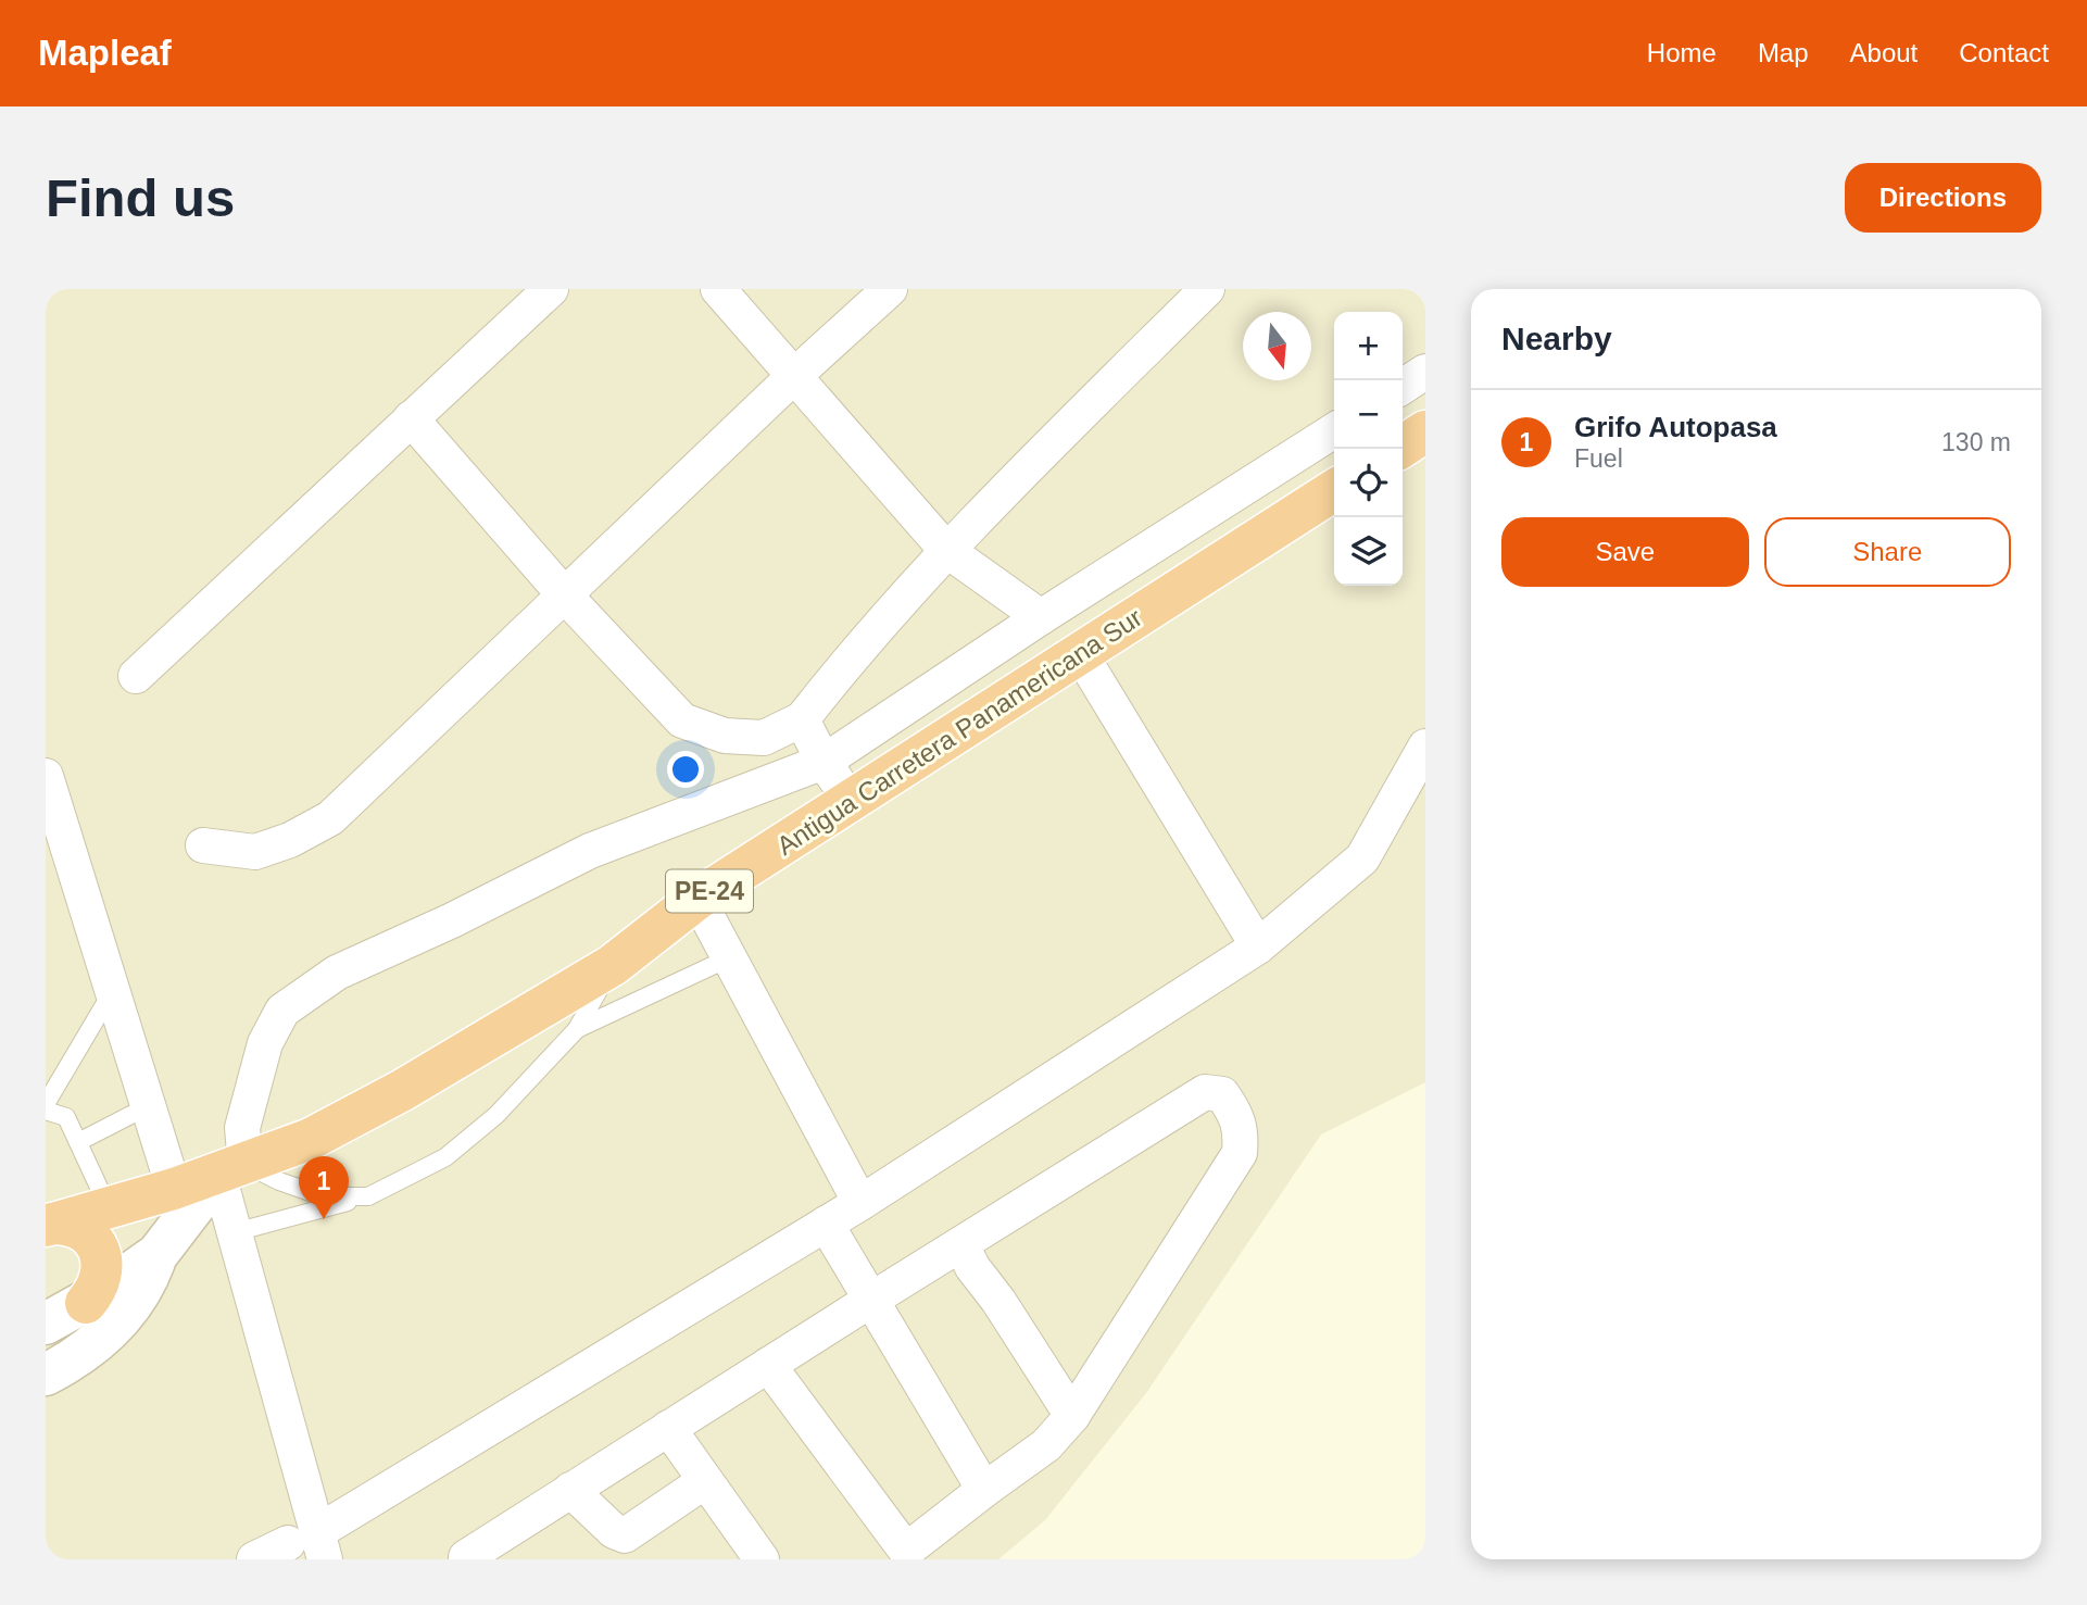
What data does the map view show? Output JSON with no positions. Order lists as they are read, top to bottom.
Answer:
{
  "streets": {
    "highway": ["Antigua Carretera Panamericana Sur", "PE-24"]
  },
  "north": "bottom",
  "page": {
    "header": "Mapleaf",
    "nav": [
      "Home",
      "Map",
      "About",
      "Contact"
    ],
    "buttons": [
      "Directions",
      ["Save", "Share"]
    ],
    "title": "Find us",
    "heading": "Nearby",
    "map_buttons": ["+", "−"],
    "list": [
      {
        "mark": "1",
        "name": "Grifo Autopasa",
        "note": "Fuel",
        "value": "130 m"
      }
    ],
    "pins": "1"
  }
}
